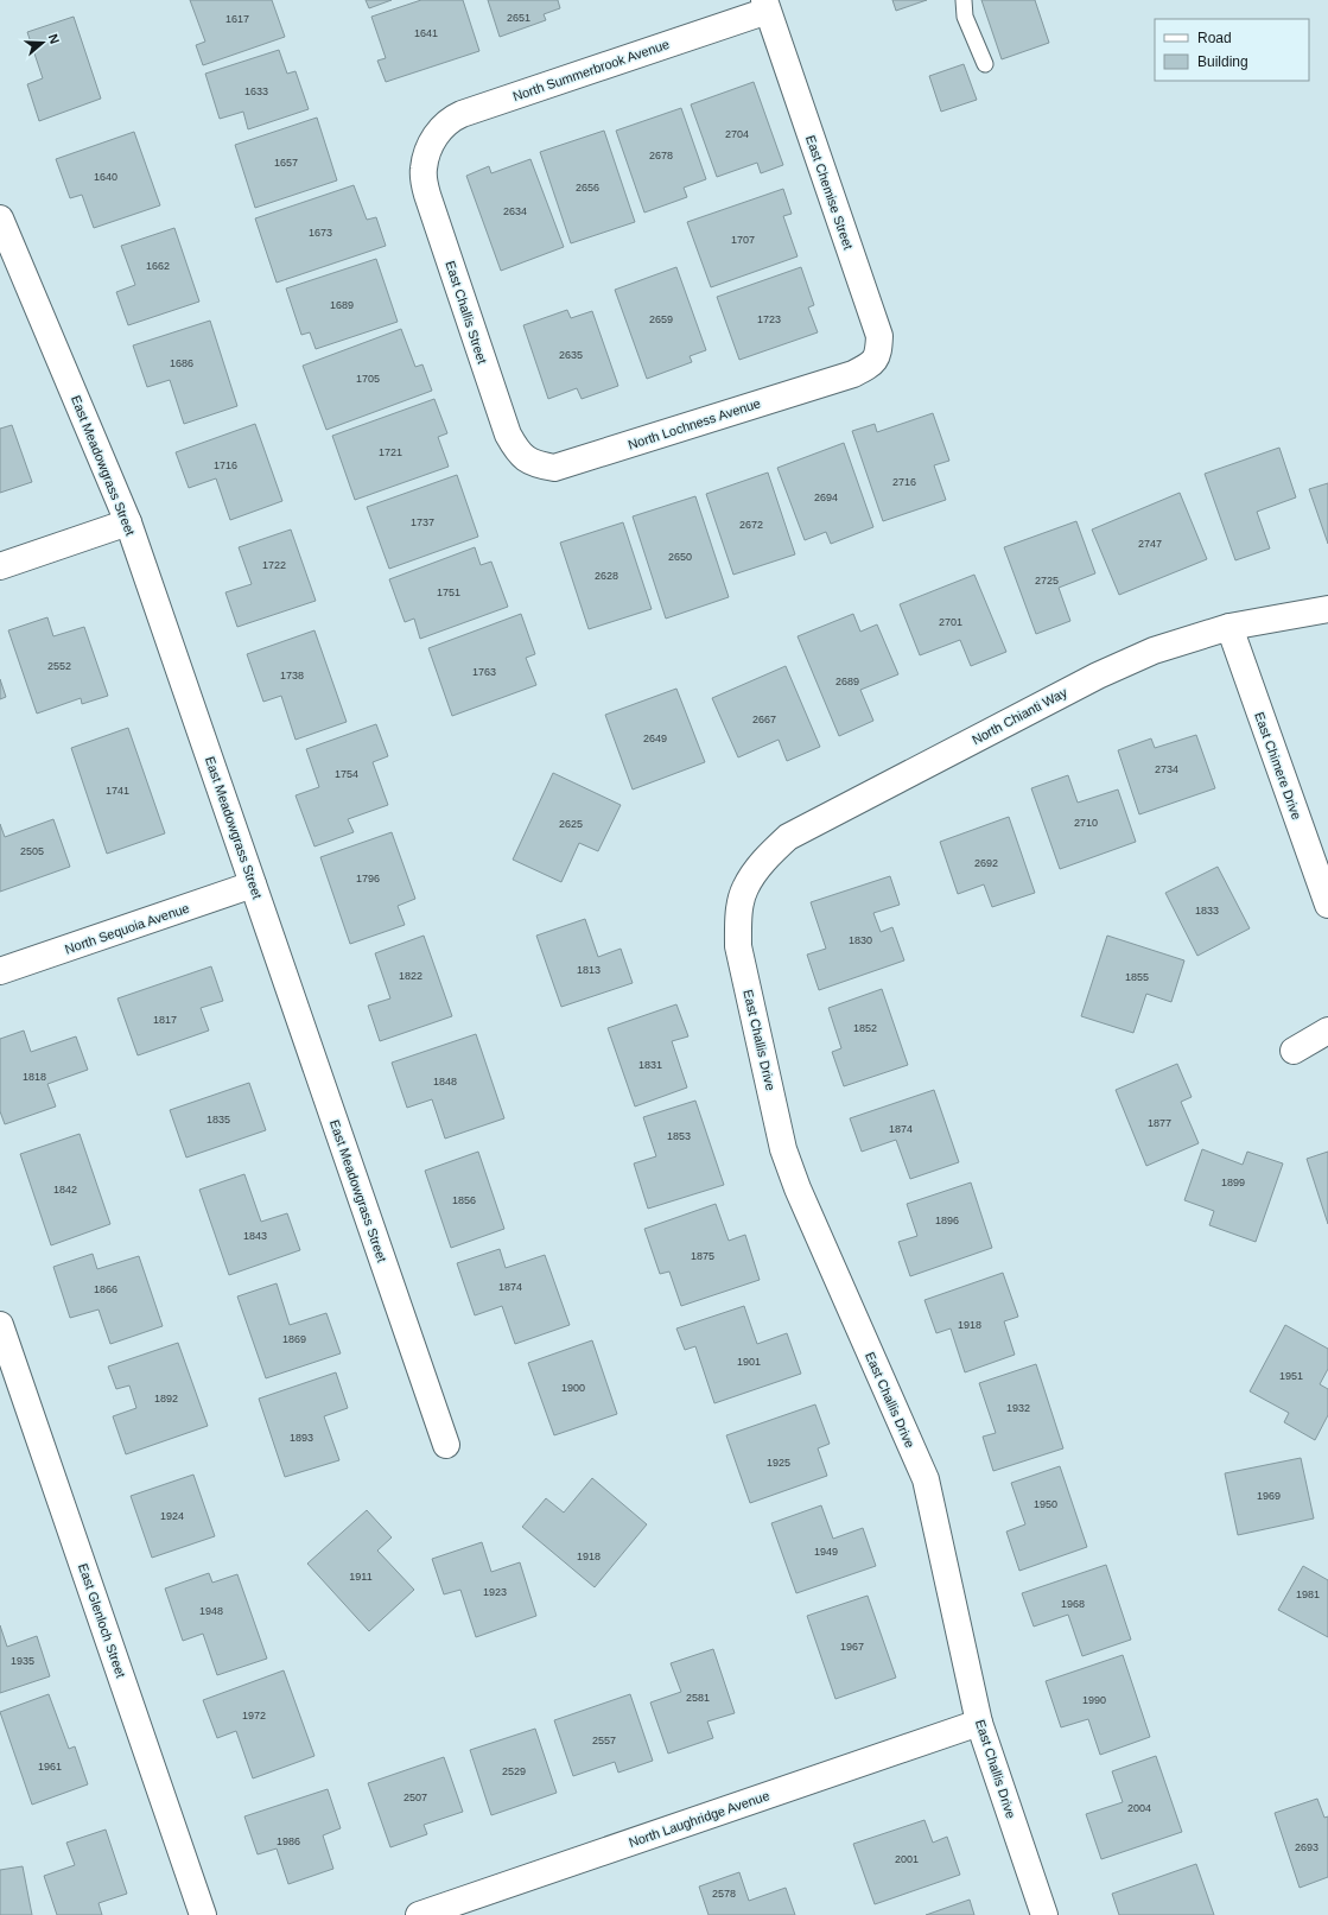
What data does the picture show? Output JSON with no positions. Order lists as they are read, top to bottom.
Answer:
{
  "streets": {
    "street": [
      "North Summerbrook Avenue",
      "East Chemise Street",
      "East Challis Street",
      "North Lochness Avenue",
      "East Meadowgrass Street",
      "North Chianti Way",
      "East Chimere Drive",
      "North Sequoia Avenue",
      "East Challis Drive",
      "East Glenloch Street",
      "North Laughridge Avenue"
    ]
  },
  "crossings": [
    ["North Summerbrook Avenue", "East Chemise Street"],
    ["North Summerbrook Avenue", "East Challis Street"],
    ["East Chemise Street", "North Lochness Avenue"],
    ["East Challis Street", "North Lochness Avenue"],
    ["East Meadowgrass Street", "North Sequoia Avenue"],
    ["North Chianti Way", "East Chimere Drive"],
    ["North Chianti Way", "East Challis Drive"],
    ["East Challis Drive", "North Laughridge Avenue"]
  ],
  "house_numbers": [
    "2651",
    "1617",
    "1641",
    "1633",
    "2704",
    "2678",
    "1657",
    "1640",
    "2656",
    "2634",
    "1673",
    "1707",
    "1662",
    "1689",
    "2659",
    "1723",
    "2635",
    "1686",
    "1705",
    "1721",
    "1716",
    "2716",
    "2694",
    "1737",
    "2672",
    "2747",
    "2650",
    "1722",
    "2628",
    "2725",
    "1751",
    "2701",
    "2552",
    "1763",
    "1738",
    "2689",
    "2667",
    "2649",
    "2734",
    "1754",
    "1741",
    "2710",
    "2625",
    "2505",
    "2692",
    "1796",
    "1833",
    "1830",
    "1813",
    "1822",
    "1855",
    "1817",
    "1852",
    "1831",
    "1818",
    "1848",
    "1835",
    "1877",
    "1874",
    "1853",
    "1899",
    "1842",
    "1856",
    "1896",
    "1843",
    "1875",
    "1874",
    "1866",
    "1918",
    "1869",
    "1901",
    "1951",
    "1900",
    "1892",
    "1932",
    "1893",
    "1925",
    "1969",
    "1950",
    "1924",
    "1949",
    "1918",
    "1911",
    "1923",
    "1981",
    "1968",
    "1948",
    "1967",
    "1935",
    "2581",
    "1990",
    "1972",
    "2557",
    "1961",
    "2529",
    "2507",
    "2004",
    "1986",
    "2693",
    "2001",
    "2578"
  ],
  "legend": ["Road", "Building"],
  "north": "right"
}
